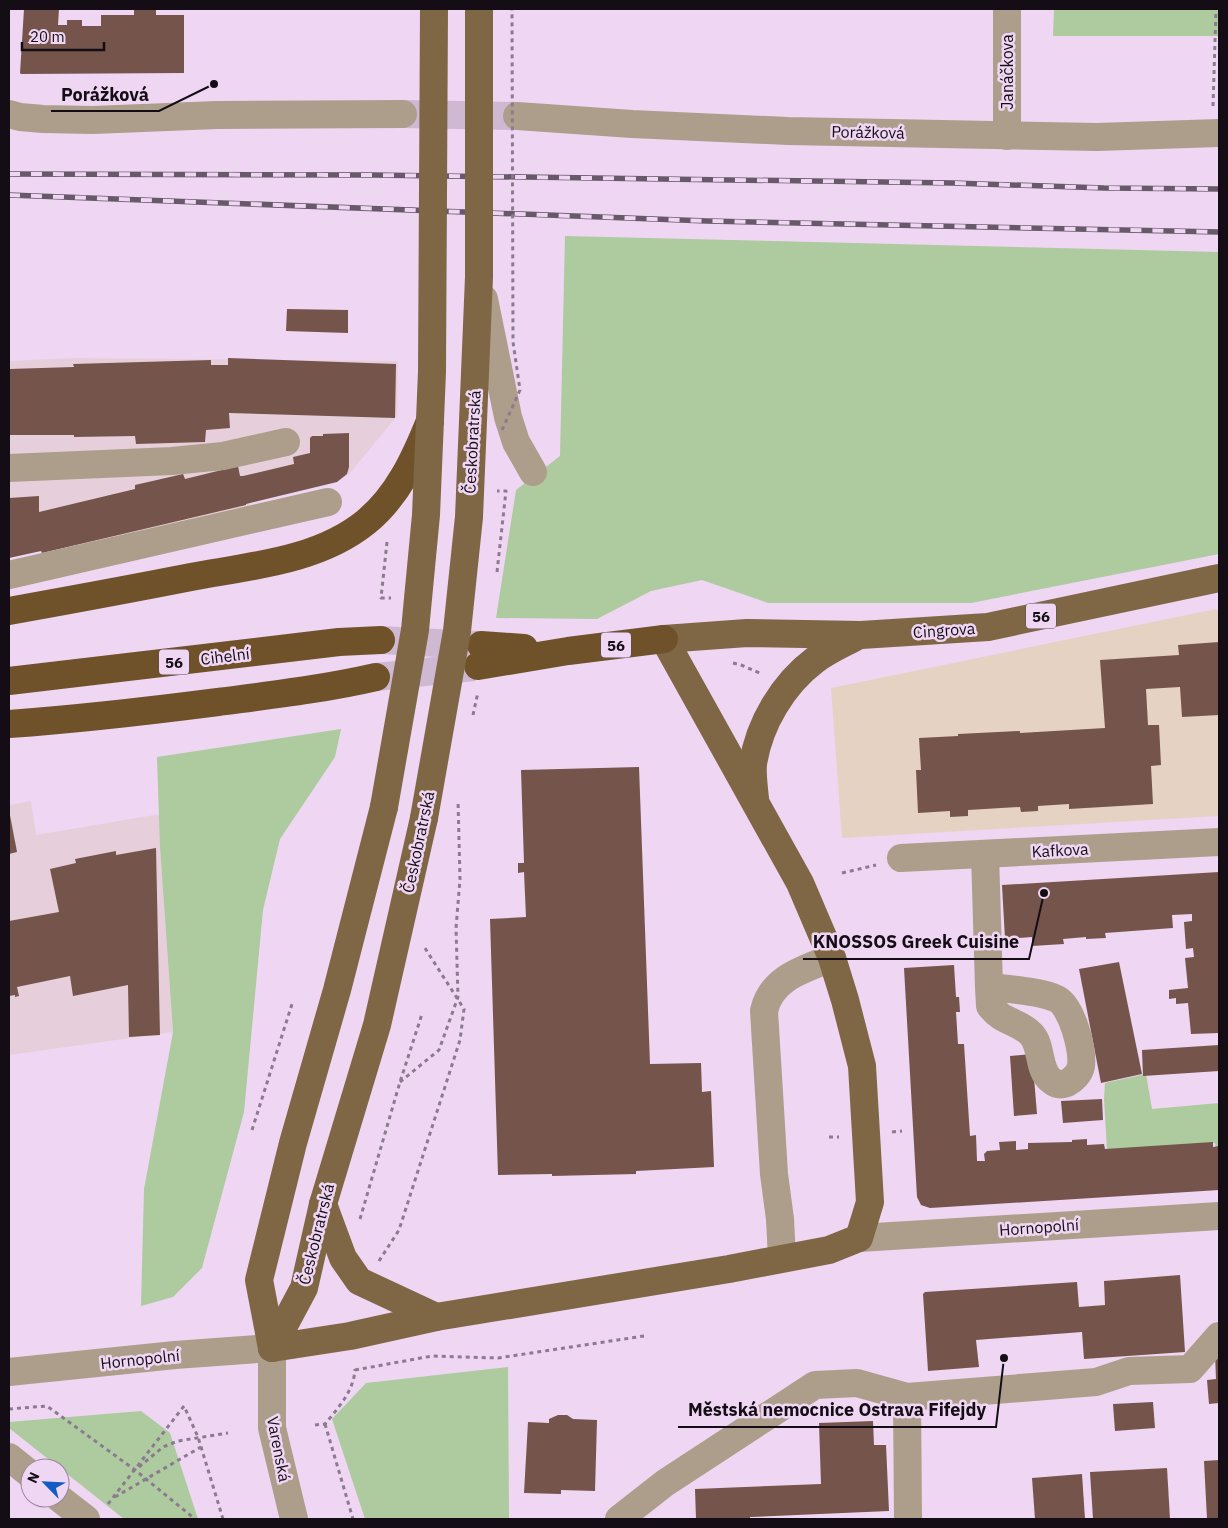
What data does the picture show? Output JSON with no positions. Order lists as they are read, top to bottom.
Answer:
{
  "streets": {
    "highway": ["56", "Cihelní"],
    "main road": ["Českobratrská", "Cingrova"],
    "street": [
      "Janáčkova",
      "Porážková",
      "Kafkova",
      "Hornopolní",
      "Varenská"
    ]
  },
  "crossings": [
    ["Janáčkova", "Porážková"],
    ["Českobratrská", "Hornopolní"],
    ["Českobratrská", "Varenská"],
    ["56", "Cingrova"],
    ["Hornopolní", "Varenská"]
  ],
  "places": ["Porážková", "KNOSSOS Greek Cuisine", "Městská nemocnice Ostrava Fifejdy"],
  "scale_bar": "20 m",
  "north": "top left"
}
